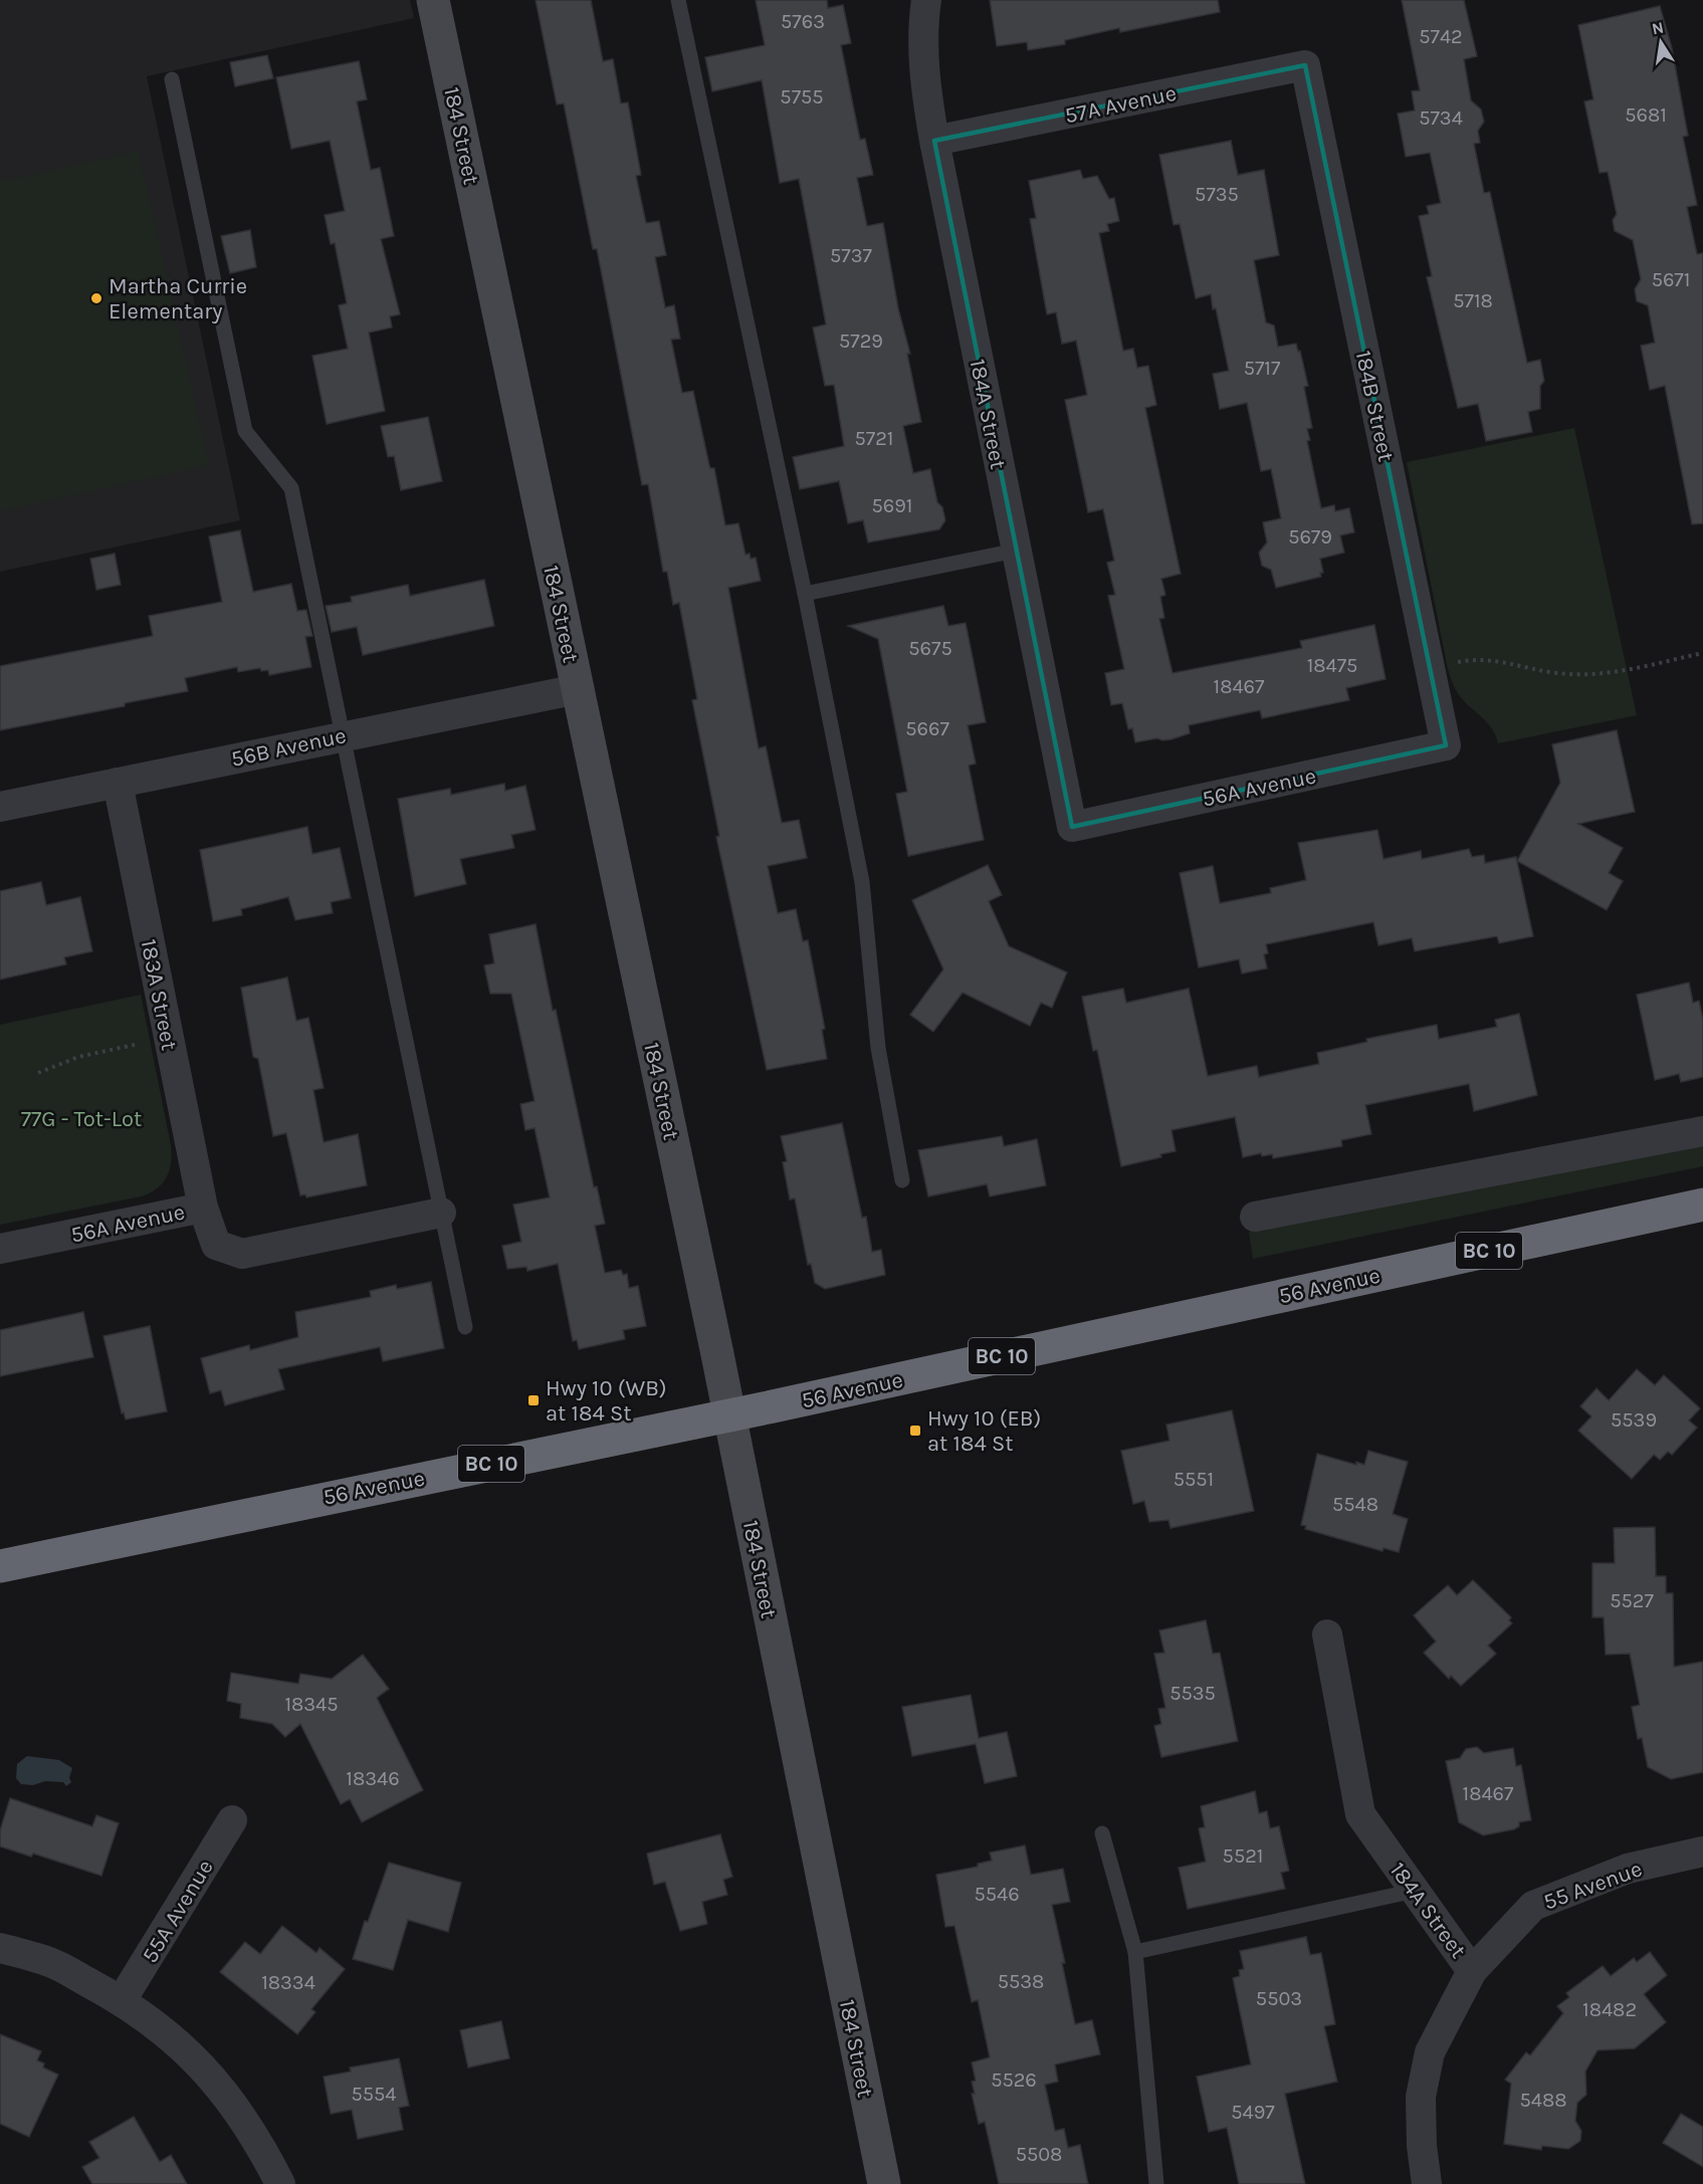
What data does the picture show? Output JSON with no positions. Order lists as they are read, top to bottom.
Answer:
{
  "streets": {
    "highway": ["BC 10", "56 Avenue"],
    "main road": ["184 Street"],
    "street": [
      "57A Avenue",
      "184B Street",
      "184A Street",
      "56B Avenue",
      "56A Avenue",
      "183A Street",
      "55 Avenue",
      "55A Avenue"
    ]
  },
  "crossings": [
    ["57A Avenue", "184B Street"],
    ["57A Avenue", "184A Street"],
    ["184 Street", "56B Avenue"],
    ["184 Street", "56 Avenue"],
    ["184B Street", "56A Avenue"],
    ["184A Street", "56A Avenue"],
    ["184A Street", "55 Avenue"],
    ["56B Avenue", "183A Street"],
    ["56A Avenue", "183A Street"]
  ],
  "parks": ["77G - Tot-Lot"],
  "places": {
    "other": ["Martha Currie Elementary"],
    "transit": ["Hwy 10 (WB) at 184 St", "Hwy 10 (EB) at 184 St"]
  },
  "house_numbers": [
    "5763",
    "5742",
    "5755",
    "5681",
    "5734",
    "5735",
    "5737",
    "5671",
    "5718",
    "5729",
    "5717",
    "5721",
    "5691",
    "5679",
    "5675",
    "18475",
    "18467",
    "5667",
    "5539",
    "5551",
    "5548",
    "5527",
    "5535",
    "18345",
    "18346",
    "18467",
    "5521",
    "5546",
    "5538",
    "18334",
    "5503",
    "18482",
    "5526",
    "5554",
    "5488",
    "5497",
    "5508"
  ],
  "north": "top"
}
